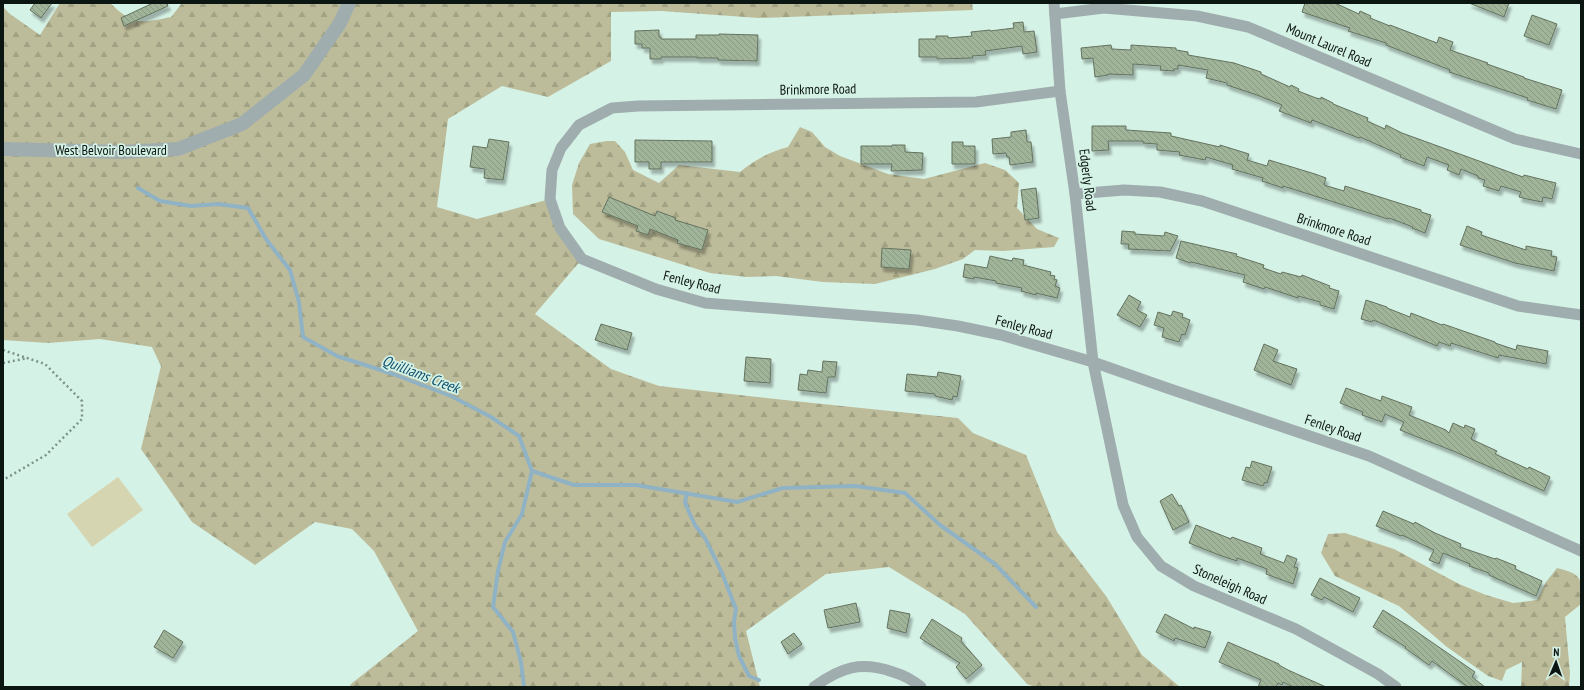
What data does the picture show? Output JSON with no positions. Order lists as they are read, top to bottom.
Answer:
{
  "streets": {
    "street": [
      "Mount Laurel Road",
      "Brinkmore Road",
      "West Belvoir Boulevard",
      "Edgerly Road",
      "Fenley Road",
      "Stoneleigh Road"
    ]
  },
  "crossings": [
    ["Mount Laurel Road", "Edgerly Road"],
    ["Brinkmore Road", "Edgerly Road"],
    ["Brinkmore Road", "Fenley Road"],
    ["Edgerly Road", "Fenley Road"],
    ["Edgerly Road", "Stoneleigh Road"],
    ["Fenley Road", "Stoneleigh Road"]
  ],
  "water": ["Quilliams Creek"],
  "north": "top"
}
